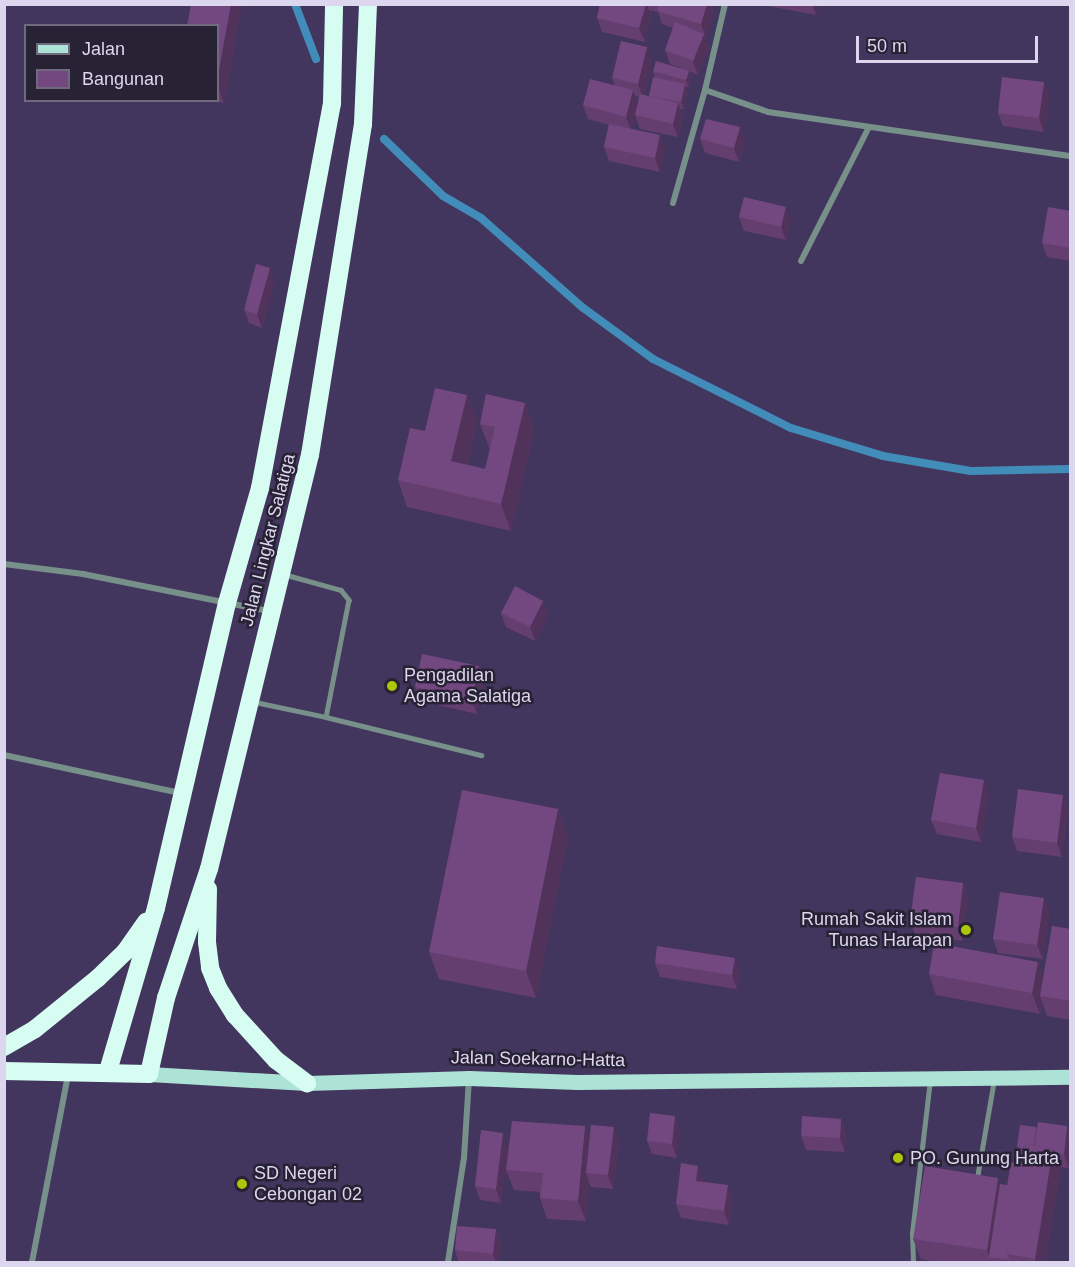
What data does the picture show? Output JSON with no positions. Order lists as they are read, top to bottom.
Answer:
{
  "streets": {
    "highway": ["Jalan Lingkar Salatiga", "Jalan Soekarno-Hatta"]
  },
  "crossings": [
    ["Jalan Lingkar Salatiga", "Jalan Soekarno-Hatta"]
  ],
  "places": [
    "Pengadilan Agama Salatiga",
    "Rumah Sakit Islam Tunas Harapan",
    "PO. Gunung Harta",
    "SD Negeri Cebongan 02"
  ],
  "legend": ["Jalan", "Bangunan"],
  "scale_bar": "50 m"
}
